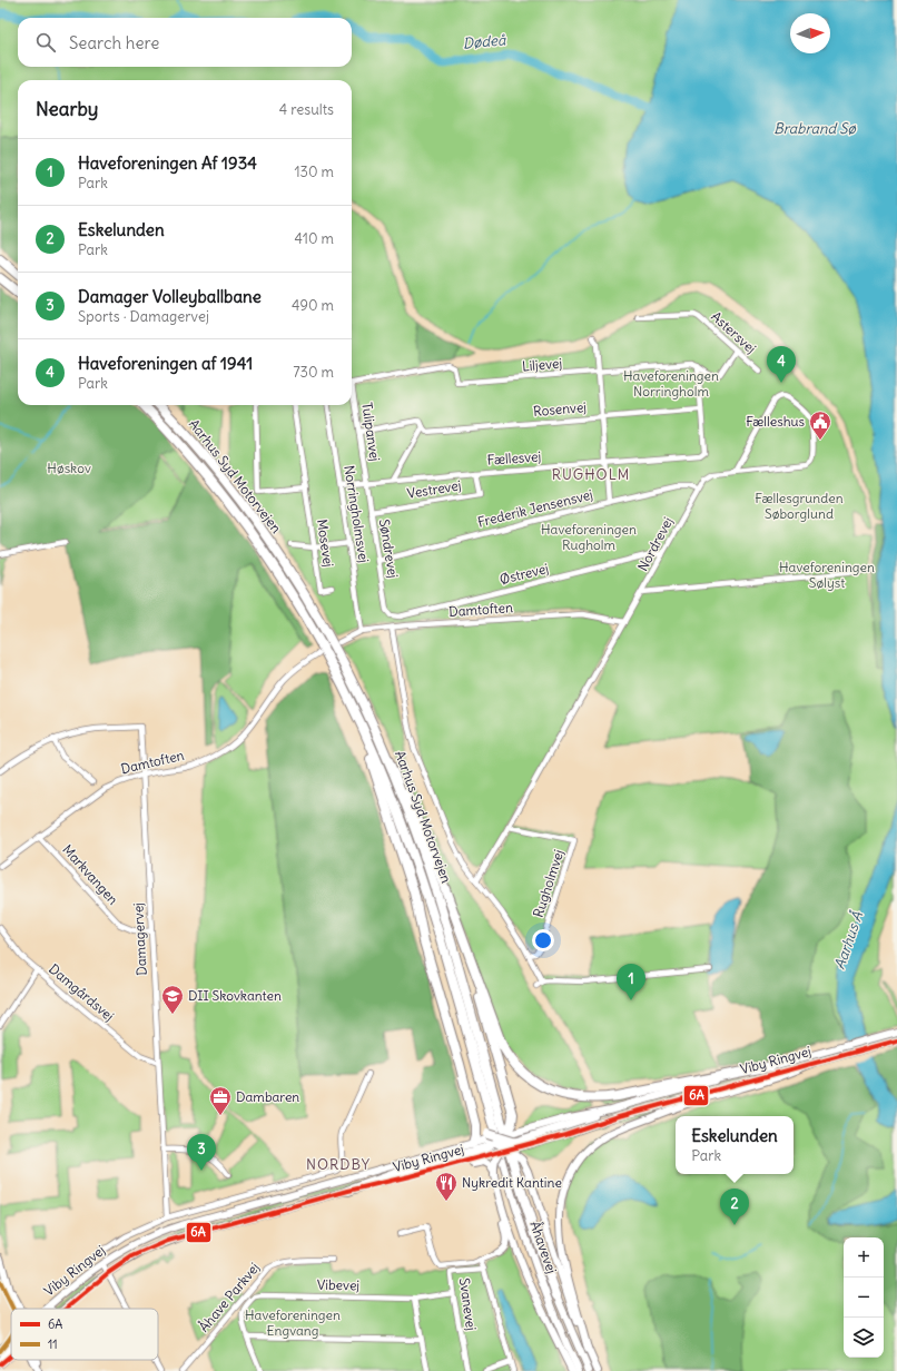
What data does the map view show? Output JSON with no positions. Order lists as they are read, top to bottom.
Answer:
{
  "streets": {
    "highway": ["Aarhus Syd Motorvejen"],
    "main road": ["Viby Ringvej", "Åhavevej"],
    "street": [
      "Astersvej",
      "Liljevej",
      "Rosenvej",
      "Tulipanvej",
      "Fællesvej",
      "Vestrevej",
      "Frederik Jensensvej",
      "Norringholmsvej",
      "Mosevej",
      "Nordrevej",
      "Søndrevej",
      "Østrevej",
      "Damtoften",
      "Markvangen",
      "Rugholmvej",
      "Damagervej",
      "Damgårdsvej",
      "Vibevej",
      "Åhave Parkvej",
      "Svanevej"
    ]
  },
  "crossings": [
    ["Astersvej", "Liljevej"],
    ["Rosenvej", "Fællesvej"],
    ["Tulipanvej", "Fællesvej"],
    ["Tulipanvej", "Søndrevej"],
    ["Fællesvej", "Vestrevej"],
    ["Fællesvej", "Norringholmsvej"],
    ["Fællesvej", "Søndrevej"],
    ["Aarhus Syd Motorvejen", "Viby Ringvej"],
    ["Aarhus Syd Motorvejen", "Åhavevej"],
    ["Vestrevej", "Søndrevej"],
    ["Frederik Jensensvej", "Nordrevej"],
    ["Frederik Jensensvej", "Søndrevej"],
    ["Norringholmsvej", "Damtoften"],
    ["Nordrevej", "Østrevej"],
    ["Nordrevej", "Damtoften"],
    ["Søndrevej", "Østrevej"],
    ["Damtoften", "Markvangen"],
    ["Damtoften", "Damagervej"],
    ["Markvangen", "Damagervej"],
    ["Damagervej", "Damgårdsvej"],
    ["Viby Ringvej", "Åhavevej"],
    ["Vibevej", "Svanevej"]
  ],
  "districts": ["RUGHOLM", "NORDBY"],
  "water": ["Dødeå", "Brabrand Sø", "Aarhus Å"],
  "parks": [
    "Haveforeningen Norringholm",
    "Høskov",
    "Fællesgrunden Søborglund",
    "Haveforeningen Rugholm",
    "Haveforeningen Sølyst",
    "Haveforeningen Engvang"
  ],
  "places": {
    "public building": ["Fælleshus"],
    "school or university": ["DII Skovkanten"],
    "office": ["Dambaren"],
    "restaurant": ["Nykredit Kantine"]
  },
  "lines": ["transit line 6A", "transit line 11"],
  "legend": ["6A", "11"],
  "north": "right",
  "page": {
    "search": "Search here",
    "heading": ["Nearby", "4 results"],
    "list": [
      {
        "mark": "1",
        "name": "Haveforeningen Af 1934",
        "note": "Park",
        "value": "130 m"
      },
      {
        "mark": "2",
        "name": "Eskelunden",
        "note": "Park",
        "value": "410 m"
      },
      {
        "mark": "3",
        "name": "Damager Volleyballbane",
        "note": "Sports · Damagervej",
        "value": "490 m"
      },
      {
        "mark": "4",
        "name": "Haveforeningen af 1941",
        "note": "Park",
        "value": "730 m"
      }
    ],
    "pins": [
      "4",
      "1",
      "3",
      "2"
    ],
    "popup": ["Eskelunden", "Park"],
    "map_buttons": ["+", "−"]
  }
}
